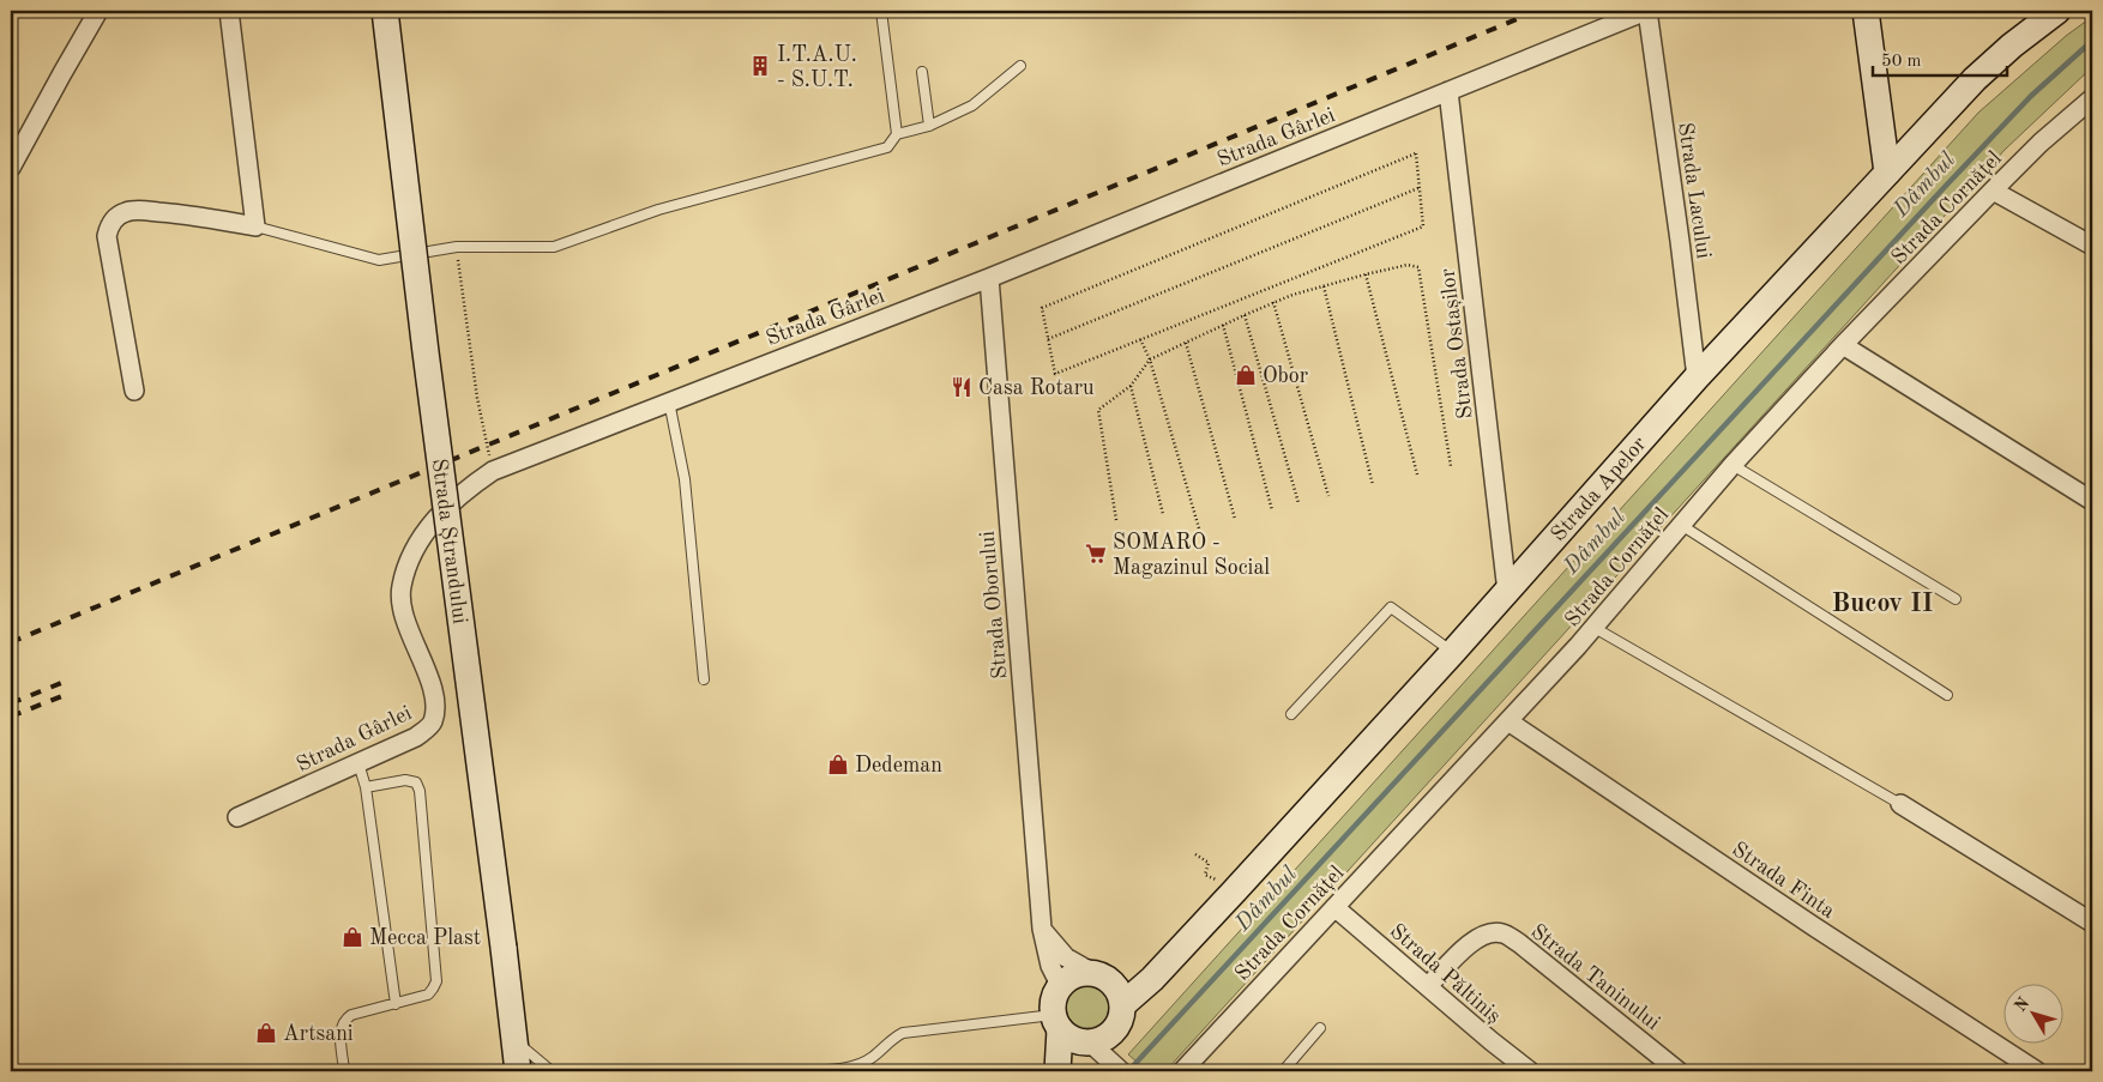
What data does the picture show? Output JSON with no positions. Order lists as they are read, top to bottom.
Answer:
{
  "streets": {
    "street": [
      "Strada Gârlei",
      "Strada Lacului",
      "Strada Cornățel",
      "Strada Ostașilor",
      "Strada Apelor",
      "Strada Ștrandului",
      "Strada Oborului",
      "Strada Finta",
      "Strada Păltiniș",
      "Strada Taninului"
    ]
  },
  "crossings": [
    ["Strada Gârlei", "Strada Lacului"],
    ["Strada Gârlei", "Strada Ostașilor"],
    ["Strada Gârlei", "Strada Oborului"],
    ["Strada Lacului", "Strada Apelor"],
    ["Strada Cornățel", "Strada Finta"],
    ["Strada Cornățel", "Strada Păltiniș"],
    ["Strada Ostașilor", "Strada Apelor"],
    ["Strada Apelor", "Strada Oborului"],
    ["Strada Păltiniș", "Strada Taninului"]
  ],
  "districts": ["Bucov II"],
  "water": ["Dâmbul"],
  "places": {
    "building": ["I.T.A.U. - S.U.T."],
    "shop": [
      "Obor",
      "Dedeman",
      "Mecca Plast",
      "Artsani"
    ],
    "restaurant": ["Casa Rotaru"],
    "supermarket": ["SOMARO - Magazinul Social"]
  },
  "scale_bar": "50 m",
  "north": "top left"
}
